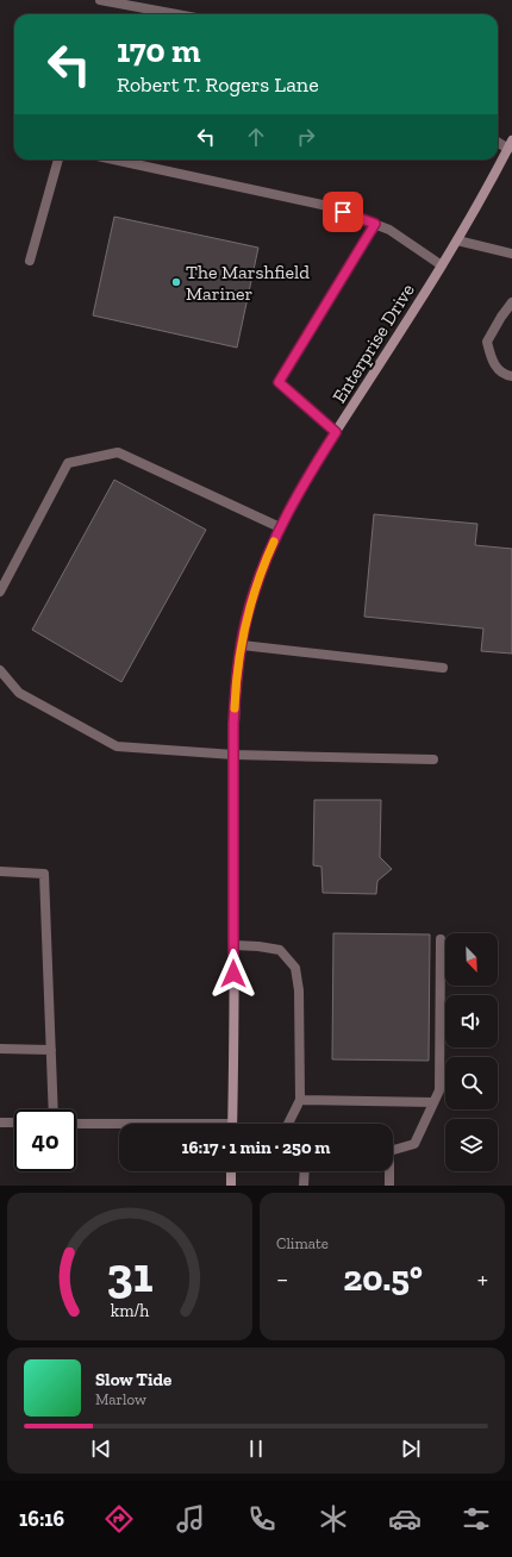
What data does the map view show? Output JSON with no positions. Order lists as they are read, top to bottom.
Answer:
{
  "streets": {
    "street": ["Enterprise Drive"]
  },
  "places": ["The Marshfield Mariner"],
  "north": "bottom right",
  "page": {
    "turn": ["170 m", "Robert T. Rogers Lane"],
    "limit": "40",
    "trip": "16:17 · 1 min · 250 m",
    "tile": "Climate",
    "heat": ["−", "20.5°", "+"],
    "song": ["Slow Tide", "Marlow"],
    "tabs": "16:16",
    "gauge": ["31", "km/h"]
  }
}
